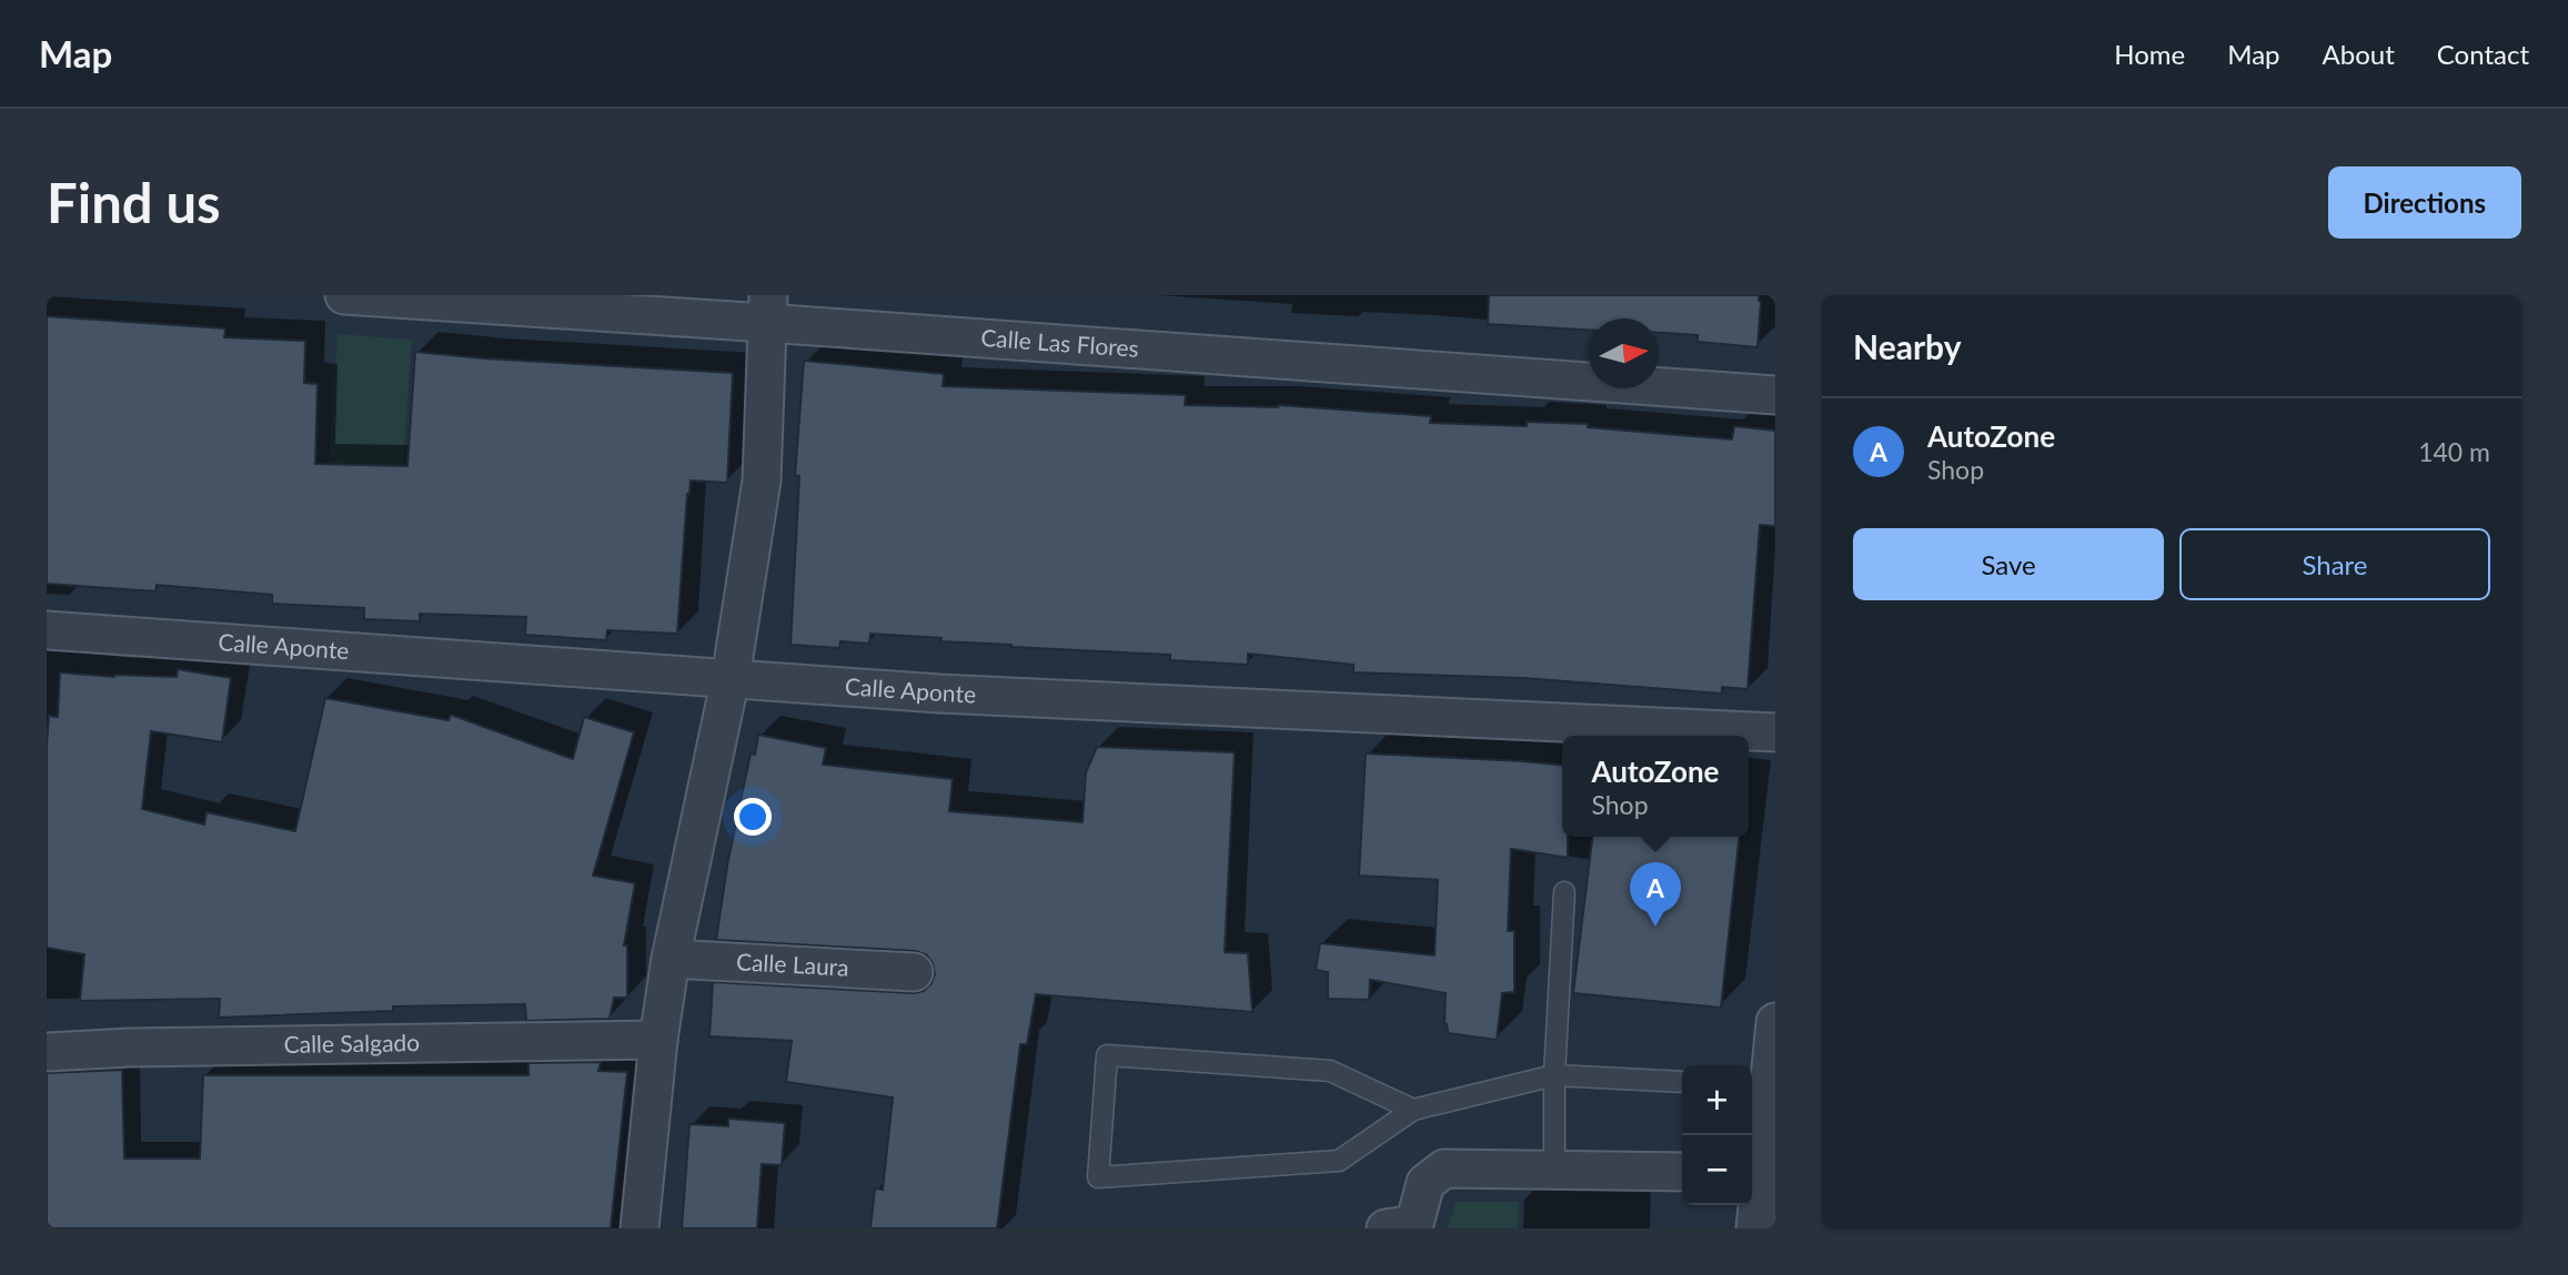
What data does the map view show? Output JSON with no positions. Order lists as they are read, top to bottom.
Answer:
{
  "streets": {
    "street": [
      "Calle Las Flores",
      "Calle Aponte",
      "Calle Laura",
      "Calle Salgado"
    ]
  },
  "north": "right",
  "page": {
    "header": "Map",
    "nav": [
      "Home",
      "Map",
      "About",
      "Contact"
    ],
    "buttons": [
      "Directions",
      ["Save", "Share"]
    ],
    "title": "Find us",
    "heading": "Nearby",
    "list": [
      {
        "mark": "A",
        "name": "AutoZone",
        "note": "Shop",
        "value": "140 m"
      }
    ],
    "popup": ["AutoZone", "Shop"],
    "pins": "A",
    "map_buttons": ["+", "−"]
  }
}
